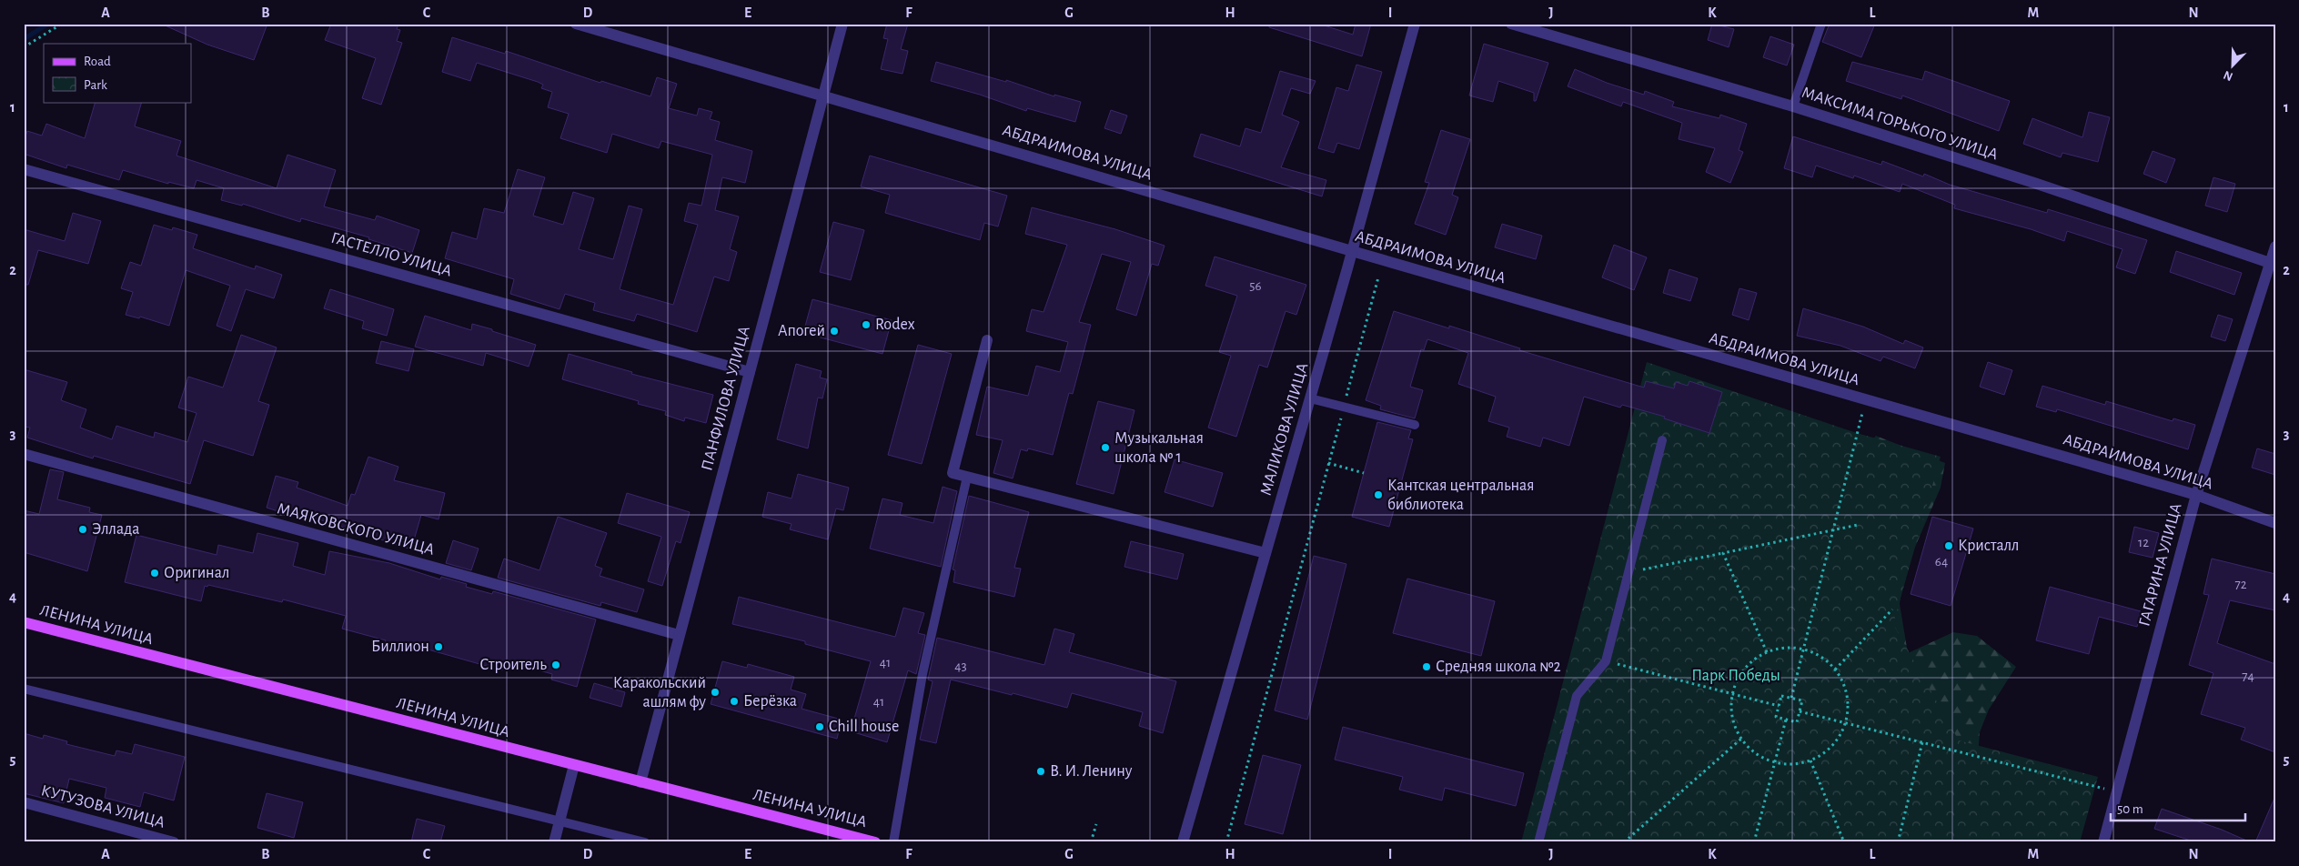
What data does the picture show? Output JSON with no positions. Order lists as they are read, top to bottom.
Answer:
{
  "streets": {
    "main road": ["ЛЕНИНА УЛИЦА"],
    "street": [
      "МАКСИМА ГОРЬКОГО УЛИЦА",
      "АБДРАИМОВА УЛИЦА",
      "ГАСТЕЛЛО УЛИЦА",
      "ПАНФИЛОВА УЛИЦА",
      "МАЛИКОВА УЛИЦА",
      "МАЯКОВСКОГО УЛИЦА",
      "ГАГАРИНА УЛИЦА",
      "КУТУЗОВА УЛИЦА"
    ]
  },
  "crossings": [
    ["МАКСИМА ГОРЬКОГО УЛИЦА", "ГАГАРИНА УЛИЦА"],
    ["АБДРАИМОВА УЛИЦА", "ПАНФИЛОВА УЛИЦА"],
    ["АБДРАИМОВА УЛИЦА", "МАЛИКОВА УЛИЦА"],
    ["АБДРАИМОВА УЛИЦА", "ГАГАРИНА УЛИЦА"],
    ["ГАСТЕЛЛО УЛИЦА", "ПАНФИЛОВА УЛИЦА"],
    ["ПАНФИЛОВА УЛИЦА", "МАЯКОВСКОГО УЛИЦА"],
    ["ПАНФИЛОВА УЛИЦА", "ЛЕНИНА УЛИЦА"]
  ],
  "parks": ["Парк Победы"],
  "places": [
    "Rodex",
    "Апогей",
    "Музыкальная школа № 1",
    "Кантская центральная библиотека",
    "Эллада",
    "Кристалл",
    "Оригинал",
    "Биллион",
    "Строитель",
    "Средняя школа №2",
    "Каракольский ашлям фу",
    "Берёзка",
    "Chill house",
    "В. И. Ленину"
  ],
  "house_numbers": [
    "56",
    "12",
    "64",
    "72",
    "41",
    "43",
    "74",
    "41"
  ],
  "legend": ["Road", "Park"],
  "scale_bar": "50 m",
  "north": "bottom left",
  "grid": {
    "columns": [
      "A",
      "B",
      "C",
      "D",
      "E",
      "F",
      "G",
      "H",
      "I",
      "J",
      "K",
      "L",
      "M",
      "N"
    ],
    "rows": [
      "1",
      "2",
      "3",
      "4",
      "5"
    ]
  }
}
